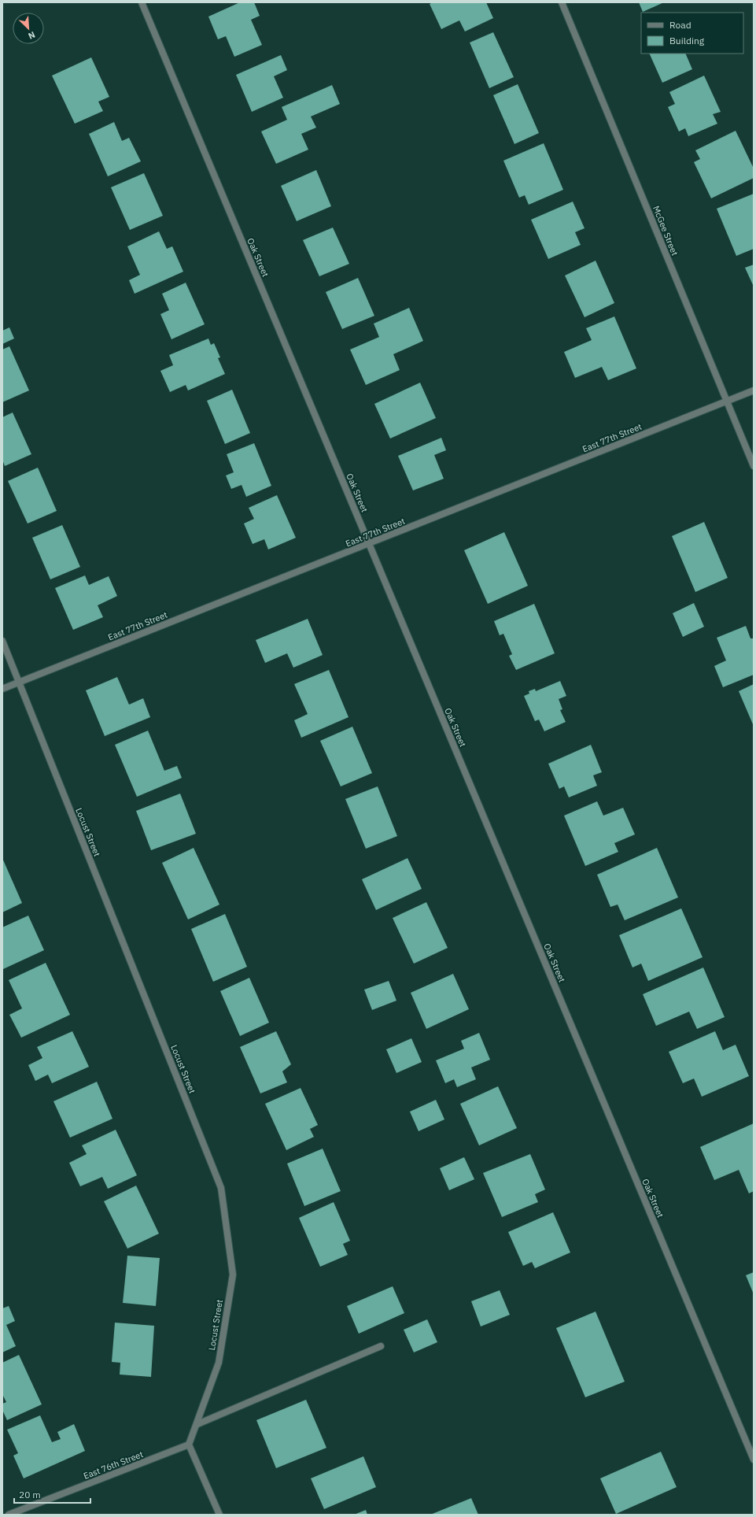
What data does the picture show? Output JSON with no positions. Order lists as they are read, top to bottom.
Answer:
{
  "streets": {
    "street": [
      "McGee Street",
      "Oak Street",
      "East 77th Street",
      "Locust Street",
      "East 76th Street"
    ]
  },
  "crossings": [
    ["McGee Street", "East 77th Street"],
    ["Oak Street", "East 77th Street"],
    ["East 77th Street", "Locust Street"],
    ["Locust Street", "East 76th Street"]
  ],
  "legend": ["Road", "Building"],
  "scale_bar": "20 m",
  "north": "bottom right"
}
